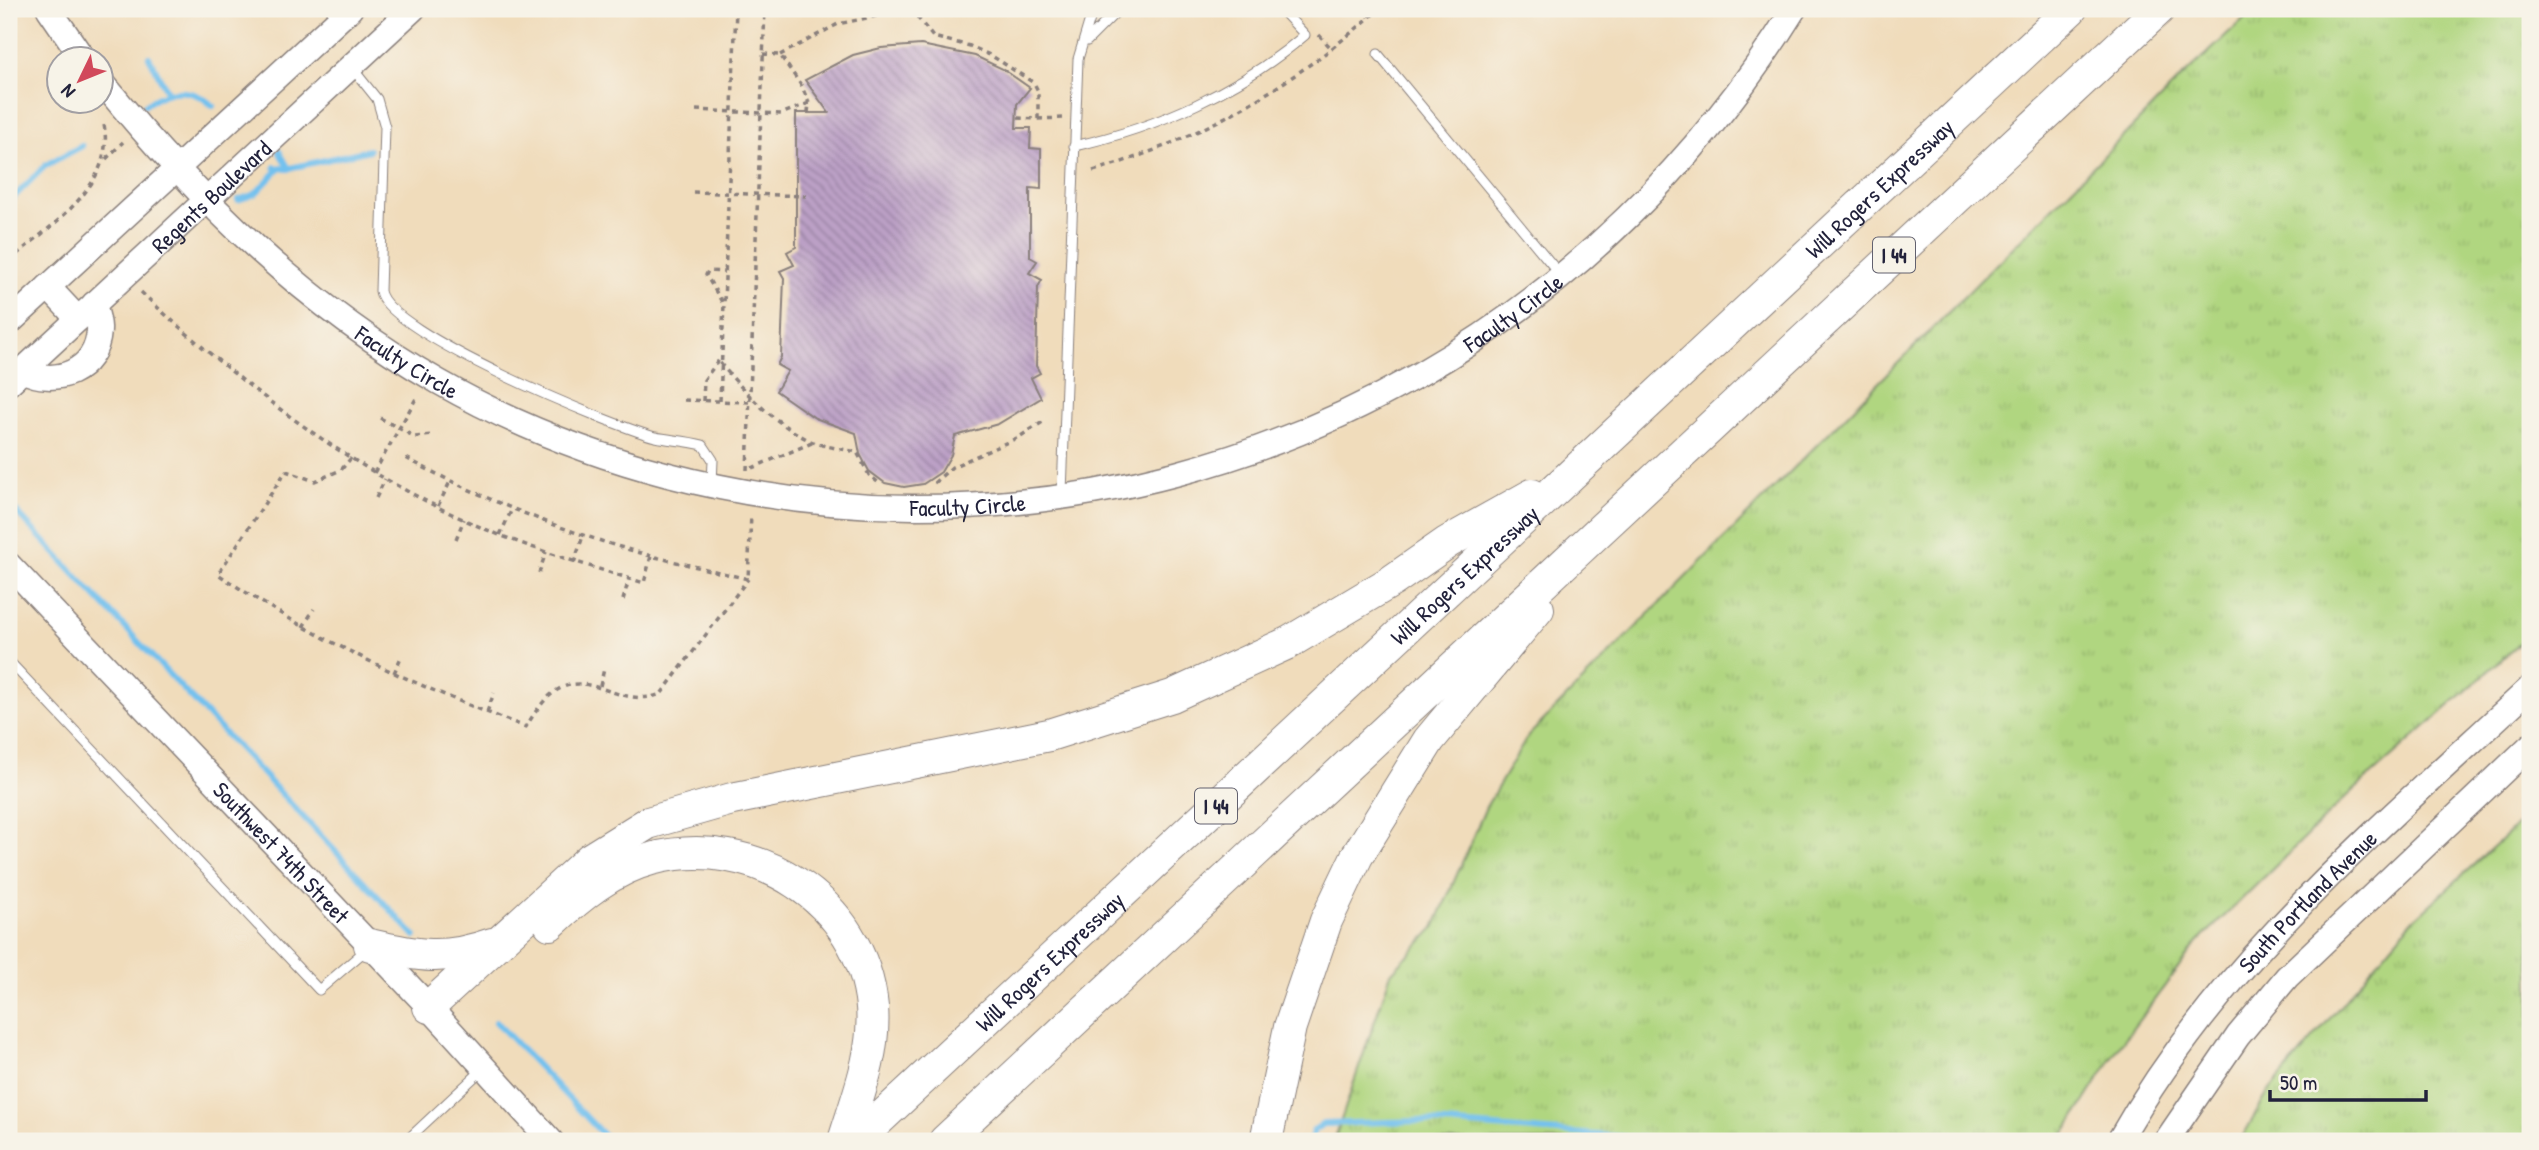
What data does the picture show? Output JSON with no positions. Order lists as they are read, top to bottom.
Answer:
{
  "streets": {
    "highway": ["Will Rogers Expressway", "I 44"],
    "street": [
      "Regents Boulevard",
      "Faculty Circle",
      "Southwest 74th Street",
      "South Portland Avenue"
    ]
  },
  "crossings": [
    ["Regents Boulevard", "Faculty Circle"]
  ],
  "scale_bar": "50 m",
  "north": "bottom left"
}
